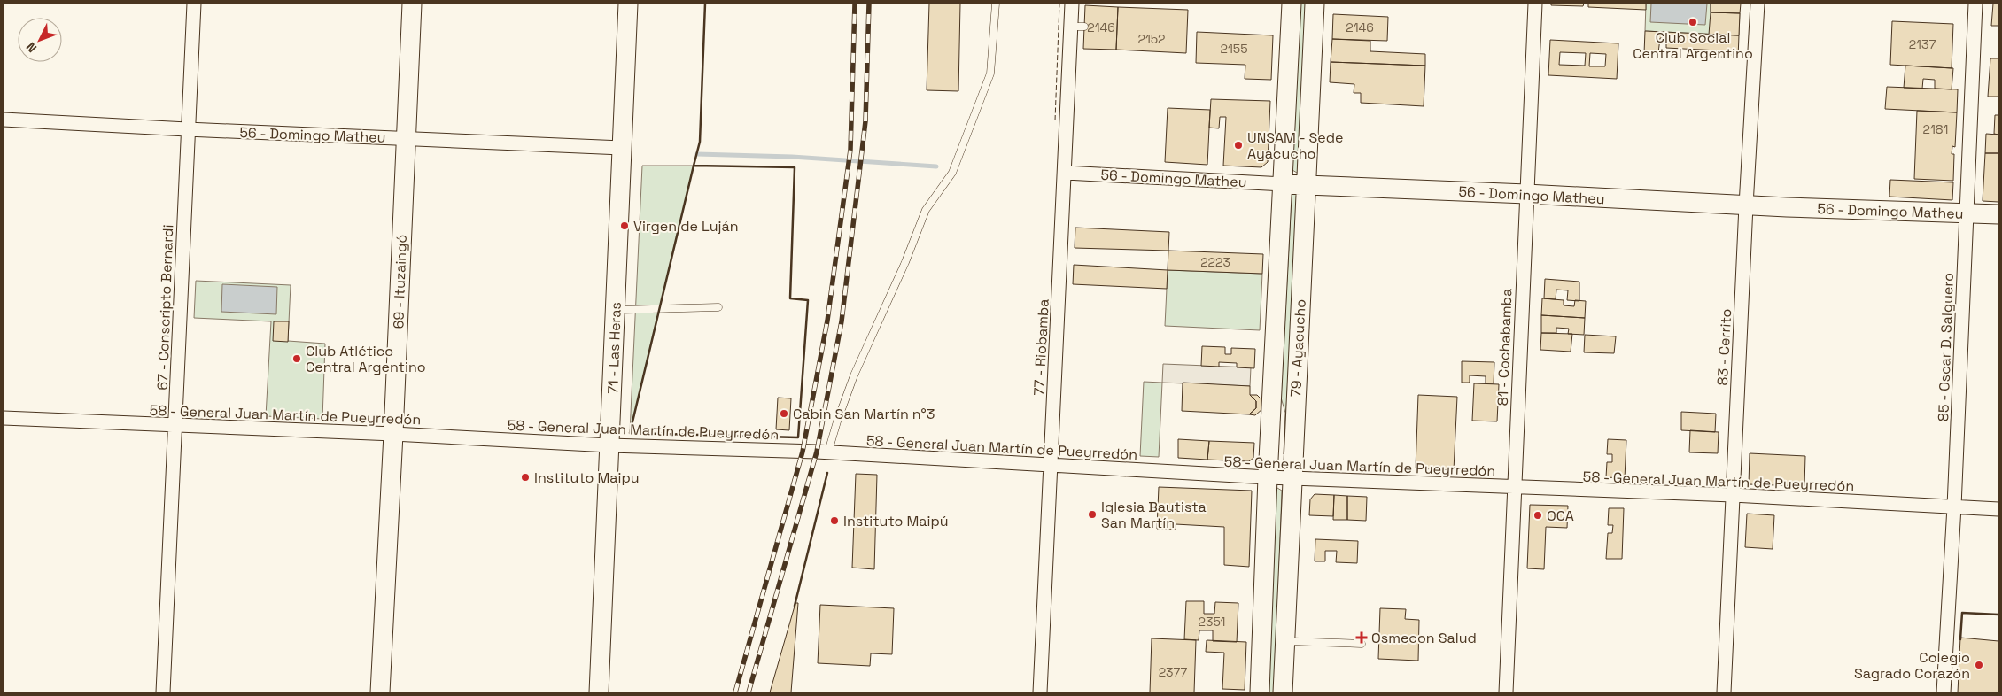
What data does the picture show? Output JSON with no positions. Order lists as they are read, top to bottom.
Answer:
{
  "streets": {
    "street": [
      "56 - Domingo Matheu",
      "69 - Ituzaingó",
      "67 - Conscripto Bernardi",
      "77 - Riobamba",
      "81 - Cochabamba",
      "83 - Cerrito",
      "85 - Oscar D. Salguero",
      "71 - Las Heras",
      "79 - Ayacucho",
      "58 - General Juan Martín de Pueyrredón"
    ]
  },
  "crossings": [
    ["56 - Domingo Matheu", "69 - Ituzaingó"],
    ["56 - Domingo Matheu", "67 - Conscripto Bernardi"],
    ["56 - Domingo Matheu", "77 - Riobamba"],
    ["56 - Domingo Matheu", "81 - Cochabamba"],
    ["56 - Domingo Matheu", "83 - Cerrito"],
    ["56 - Domingo Matheu", "85 - Oscar D. Salguero"],
    ["56 - Domingo Matheu", "71 - Las Heras"],
    ["56 - Domingo Matheu", "79 - Ayacucho"],
    ["69 - Ituzaingó", "58 - General Juan Martín de Pueyrredón"],
    ["67 - Conscripto Bernardi", "58 - General Juan Martín de Pueyrredón"],
    ["77 - Riobamba", "58 - General Juan Martín de Pueyrredón"],
    ["81 - Cochabamba", "58 - General Juan Martín de Pueyrredón"],
    ["83 - Cerrito", "58 - General Juan Martín de Pueyrredón"],
    ["85 - Oscar D. Salguero", "58 - General Juan Martín de Pueyrredón"],
    ["71 - Las Heras", "58 - General Juan Martín de Pueyrredón"],
    ["79 - Ayacucho", "58 - General Juan Martín de Pueyrredón"]
  ],
  "places": {
    "other": [
      "Club Social Central Argentino",
      "UNSAM - Sede Ayacucho",
      "Virgen de Luján",
      "Club Atlético Central Argentino",
      "Cabin San Martín n°3",
      "Instituto Maipu",
      "Iglesia Bautista San Martín",
      "OCA",
      "Instituto Maipú",
      "Colegio Sagrado Corazón"
    ],
    "health": ["Osmecon Salud"]
  },
  "house_numbers": [
    "2146",
    "2146",
    "2152",
    "2137",
    "2155",
    "2181",
    "2223",
    "2351",
    "2377"
  ],
  "north": "bottom left"
}
